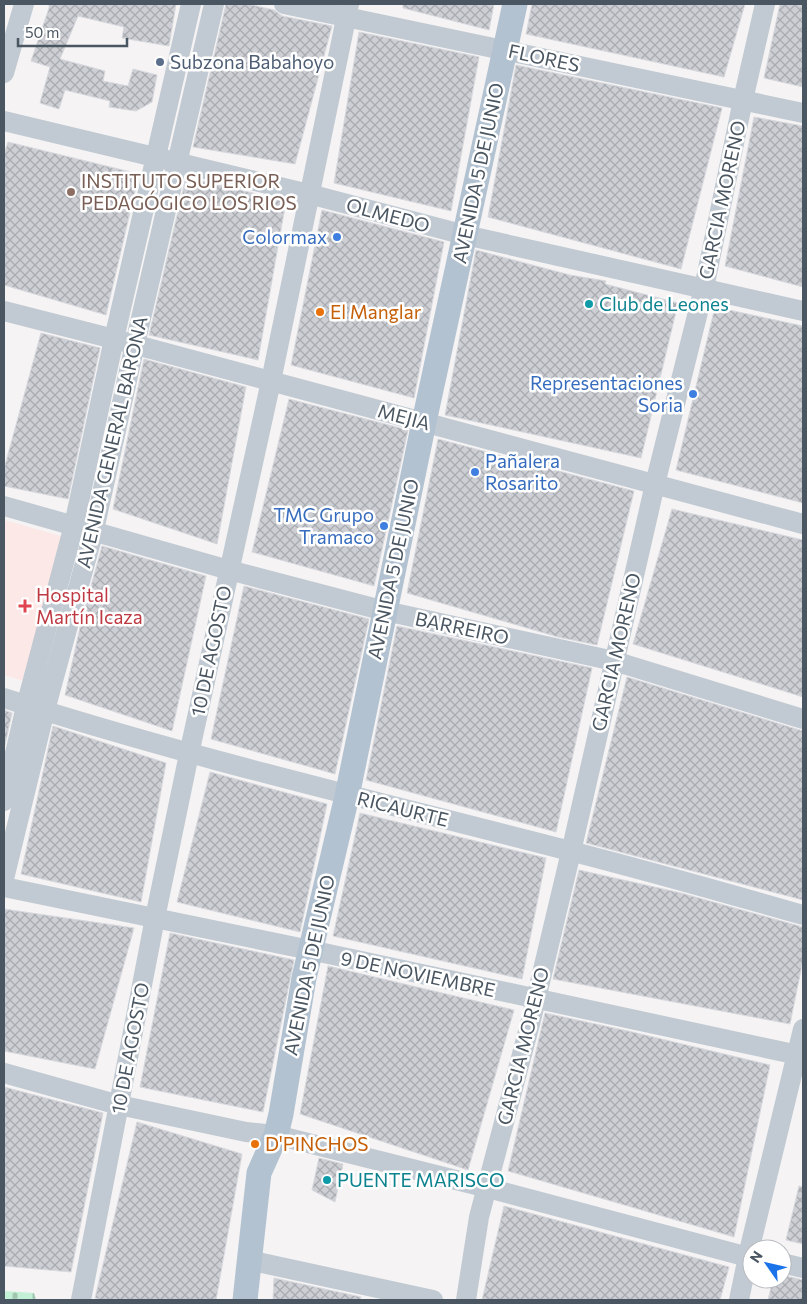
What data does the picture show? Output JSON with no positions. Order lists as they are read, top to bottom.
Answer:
{
  "streets": {
    "main road": ["AVENIDA 5 DE JUNIO"],
    "street": [
      "FLORES",
      "GARCIA MORENO",
      "OLMEDO",
      "MEJIA",
      "AVENIDA GENERAL BARONA",
      "BARREIRO",
      "10 DE AGOSTO",
      "RICAURTE",
      "9 DE NOVIEMBRE"
    ]
  },
  "crossings": [
    ["FLORES", "AVENIDA 5 DE JUNIO"],
    ["FLORES", "GARCIA MORENO"],
    ["FLORES", "10 DE AGOSTO"],
    ["AVENIDA 5 DE JUNIO", "OLMEDO"],
    ["AVENIDA 5 DE JUNIO", "MEJIA"],
    ["AVENIDA 5 DE JUNIO", "BARREIRO"],
    ["AVENIDA 5 DE JUNIO", "RICAURTE"],
    ["AVENIDA 5 DE JUNIO", "9 DE NOVIEMBRE"],
    ["GARCIA MORENO", "OLMEDO"],
    ["GARCIA MORENO", "MEJIA"],
    ["GARCIA MORENO", "BARREIRO"],
    ["GARCIA MORENO", "RICAURTE"],
    ["GARCIA MORENO", "9 DE NOVIEMBRE"],
    ["OLMEDO", "AVENIDA GENERAL BARONA"],
    ["OLMEDO", "10 DE AGOSTO"],
    ["MEJIA", "AVENIDA GENERAL BARONA"],
    ["MEJIA", "10 DE AGOSTO"],
    ["AVENIDA GENERAL BARONA", "BARREIRO"],
    ["AVENIDA GENERAL BARONA", "RICAURTE"],
    ["BARREIRO", "10 DE AGOSTO"],
    ["10 DE AGOSTO", "RICAURTE"],
    ["10 DE AGOSTO", "9 DE NOVIEMBRE"]
  ],
  "places": {
    "other": [
      "Subzona Babahoyo",
      "INSTITUTO SUPERIOR PEDAGÓGICO LOS RIOS",
      "Colormax",
      "Club de Leones",
      "El Manglar",
      "Representaciones Soria",
      "Pañalera Rosarito",
      "TMC Grupo Tramaco",
      "D'PINCHOS",
      "PUENTE MARISCO"
    ],
    "health": ["Hospital Martín Icaza"]
  },
  "scale_bar": "50 m",
  "north": "top left"
}
